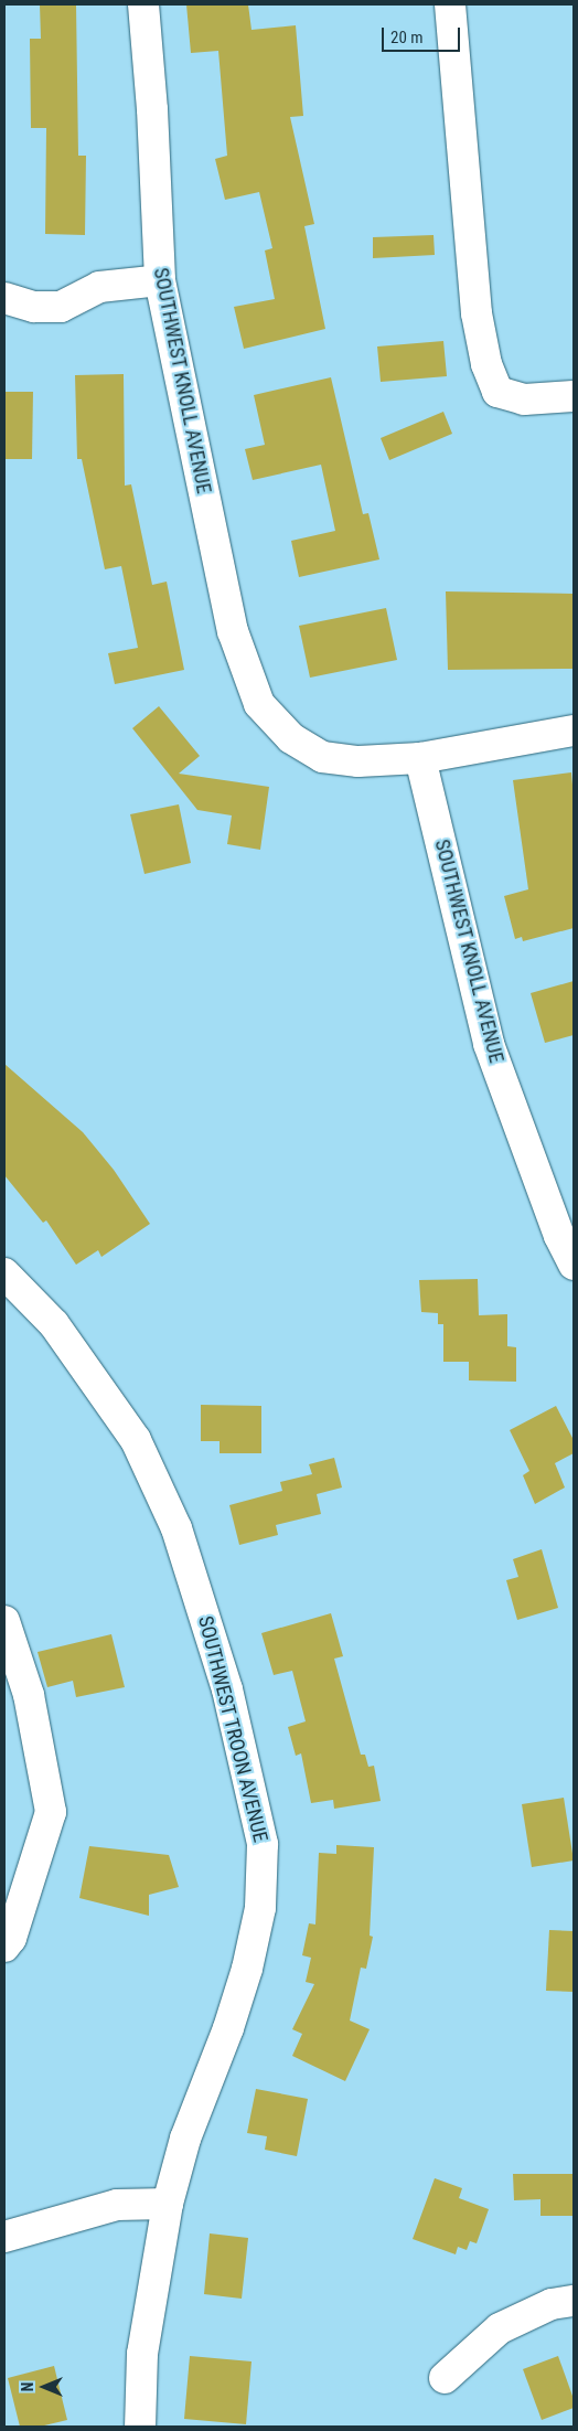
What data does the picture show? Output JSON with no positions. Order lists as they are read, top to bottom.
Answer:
{
  "streets": {
    "street": ["SOUTHWEST KNOLL AVENUE", "SOUTHWEST TROON AVENUE"]
  },
  "scale_bar": "20 m",
  "north": "left"
}
